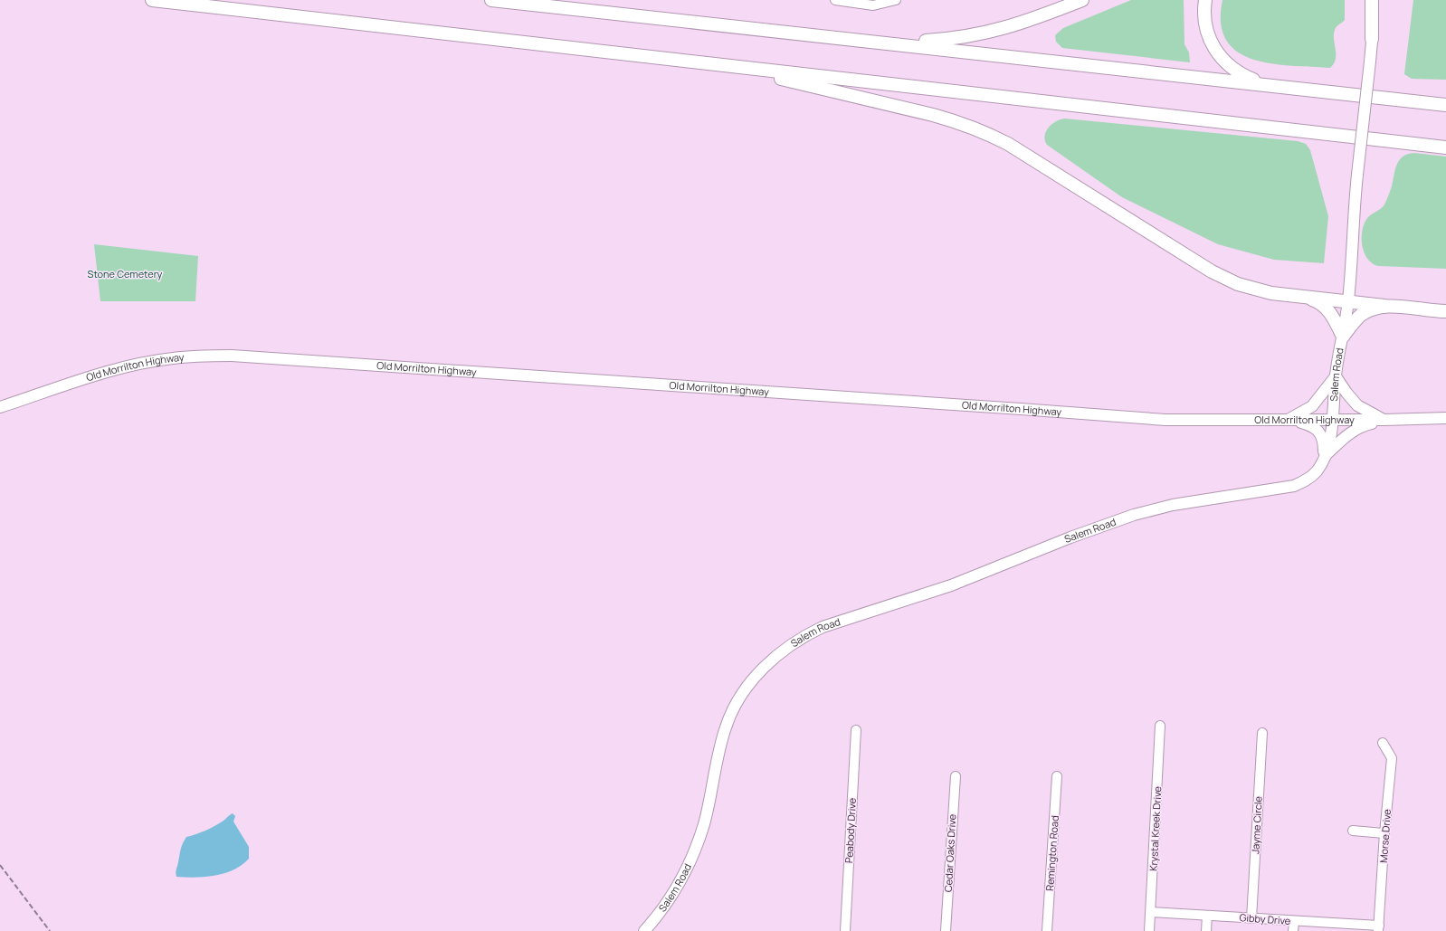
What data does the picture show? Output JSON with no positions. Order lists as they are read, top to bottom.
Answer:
{
  "streets": {
    "main road": ["Old Morrilton Highway", "Salem Road"],
    "street": [
      "Jayme Circle",
      "Krystal Kreek Drive",
      "Peabody Drive",
      "Morse Drive",
      "Cedar Oaks Drive",
      "Remington Road",
      "Gibby Drive"
    ]
  },
  "crossings": [
    ["Old Morrilton Highway", "Salem Road"],
    ["Jayme Circle", "Gibby Drive"],
    ["Krystal Kreek Drive", "Gibby Drive"],
    ["Morse Drive", "Gibby Drive"]
  ],
  "parks": ["Stone Cemetery"]
}
